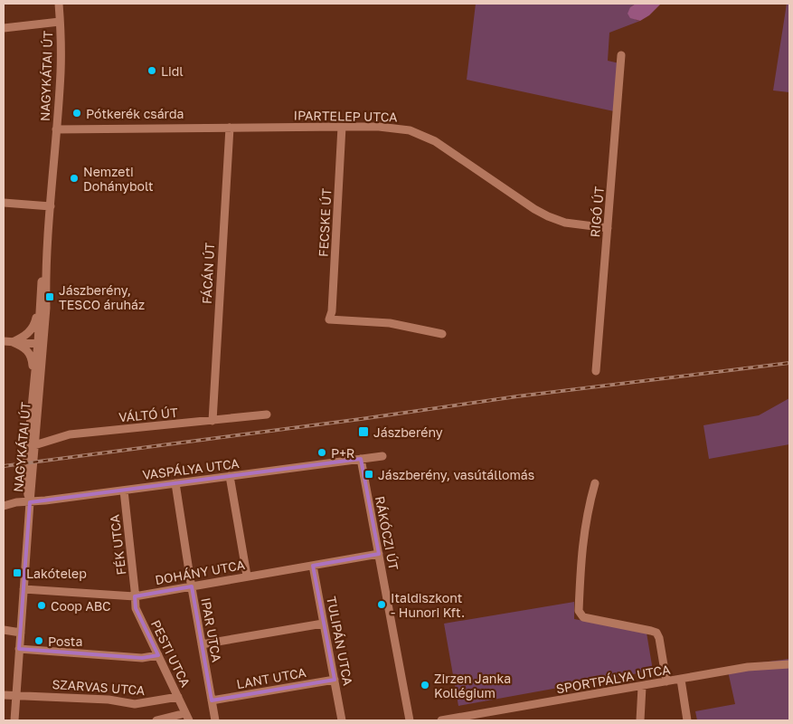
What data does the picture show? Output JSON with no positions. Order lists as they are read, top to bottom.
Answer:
{
  "streets": {
    "street": [
      "NAGYKÁTAI ÚT",
      "IPARTELEP UTCA",
      "RIGÓ ÚT",
      "FECSKE ÚT",
      "FÁCÁN ÚT",
      "VÁLTÓ ÚT",
      "VASPÁLYA UTCA",
      "RÁKÓCZI ÚT",
      "FÉK UTCA",
      "DOHÁNY UTCA",
      "IPAR UTCA",
      "TULIPÁN UTCA",
      "PESTI UTCA",
      "LANT UTCA",
      "SPORTPÁLYA UTCA",
      "SZARVAS UTCA"
    ]
  },
  "crossings": [
    ["NAGYKÁTAI ÚT", "IPARTELEP UTCA"],
    ["NAGYKÁTAI ÚT", "VÁLTÓ ÚT"],
    ["NAGYKÁTAI ÚT", "VASPÁLYA UTCA"],
    ["IPARTELEP UTCA", "RIGÓ ÚT"],
    ["IPARTELEP UTCA", "FECSKE ÚT"],
    ["IPARTELEP UTCA", "FÁCÁN ÚT"],
    ["FÁCÁN ÚT", "VÁLTÓ ÚT"],
    ["VASPÁLYA UTCA", "RÁKÓCZI ÚT"],
    ["VASPÁLYA UTCA", "FÉK UTCA"],
    ["VASPÁLYA UTCA", "IPAR UTCA"],
    ["RÁKÓCZI ÚT", "DOHÁNY UTCA"],
    ["FÉK UTCA", "DOHÁNY UTCA"],
    ["FÉK UTCA", "PESTI UTCA"],
    ["DOHÁNY UTCA", "IPAR UTCA"],
    ["DOHÁNY UTCA", "TULIPÁN UTCA"],
    ["DOHÁNY UTCA", "PESTI UTCA"],
    ["IPAR UTCA", "LANT UTCA"],
    ["TULIPÁN UTCA", "LANT UTCA"],
    ["PESTI UTCA", "SZARVAS UTCA"]
  ],
  "places": {
    "other": [
      "Lidl",
      "Pótkerék csárda",
      "Nemzeti Dohánybolt",
      "P+R",
      "Italdiszkont - Hunori Kft.",
      "Coop ABC",
      "Posta",
      "Zirzen Janka Kollégium"
    ],
    "transit": [
      "Jászberény, TESCO áruház",
      "Jászberény",
      "Jászberény, vasútállomás",
      "Lakótelep"
    ]
  }
}
